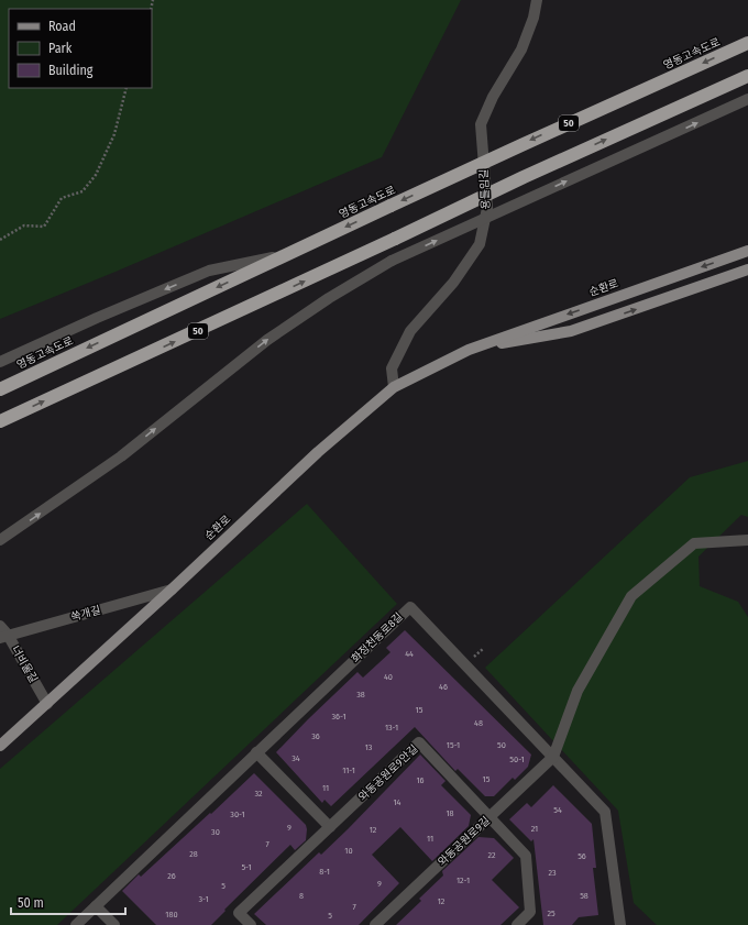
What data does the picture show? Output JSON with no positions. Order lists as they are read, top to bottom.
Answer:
{
  "streets": {
    "highway": ["영동고속도로", "50"],
    "main road": ["순환로"],
    "street": [
      "용틀임길",
      "쑥개길",
      "화정천동로8길",
      "너비울길",
      "와동공원로9안길",
      "와동공원로9길"
    ]
  },
  "crossings": [
    ["용틀임길", "순환로"],
    ["순환로", "쑥개길"],
    ["순환로", "너비울길"],
    ["쑥개길", "너비울길"],
    ["화정천동로8길", "와동공원로9길"],
    ["와동공원로9안길", "와동공원로9길"]
  ],
  "house_numbers": [
    "44",
    "40",
    "46",
    "38",
    "15",
    "36-1",
    "48",
    "13-1",
    "36",
    "15-1",
    "50",
    "13",
    "34",
    "50-1",
    "11-1",
    "15",
    "16",
    "11",
    "32",
    "14",
    "54",
    "18",
    "30-1",
    "9",
    "21",
    "12",
    "30",
    "11",
    "7",
    "10",
    "28",
    "22",
    "56",
    "5-1",
    "8-1",
    "23",
    "26",
    "12-1",
    "9",
    "5",
    "8",
    "58",
    "3-1",
    "12",
    "7",
    "25",
    "180",
    "5"
  ],
  "legend": ["Road", "Park", "Building"],
  "scale_bar": "50 m"
}
